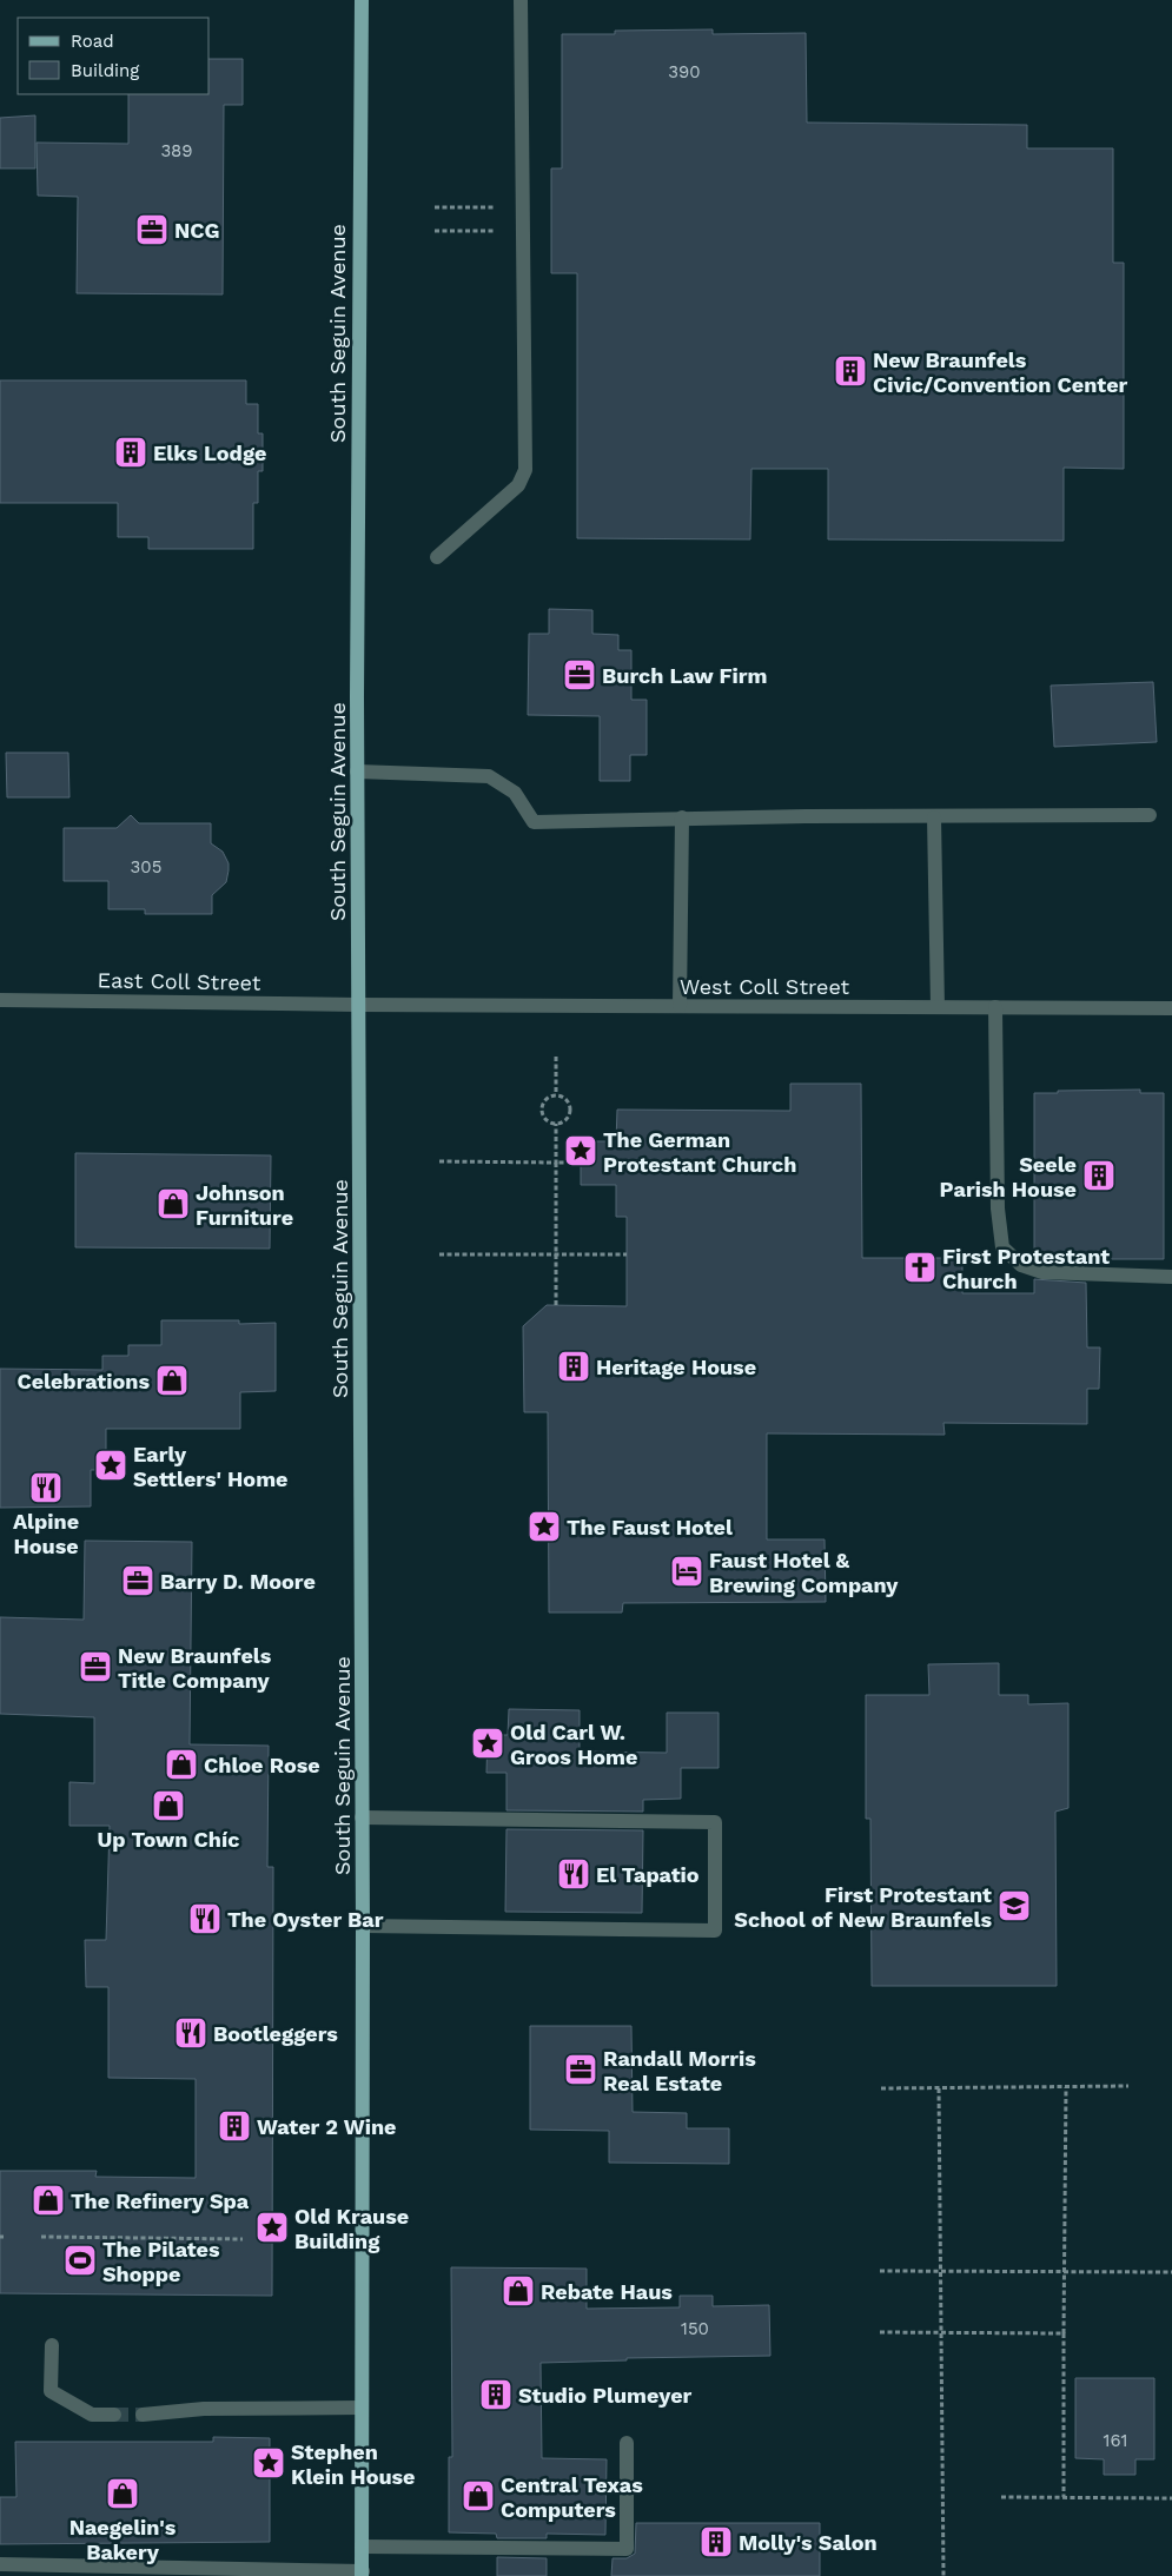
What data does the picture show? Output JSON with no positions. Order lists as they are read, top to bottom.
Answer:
{
  "streets": {
    "main road": ["South Seguin Avenue"],
    "street": ["East Coll Street", "West Coll Street"]
  },
  "crossings": [
    ["South Seguin Avenue", "East Coll Street"],
    ["South Seguin Avenue", "West Coll Street"],
    ["East Coll Street", "West Coll Street"]
  ],
  "places": {
    "office": [
      "NCG",
      "Burch Law Firm",
      "Barry D. Moore",
      "New Braunfels Title Company",
      "Randall Morris Real Estate"
    ],
    "building": [
      "New Braunfels Civic/Convention Center",
      "Elks Lodge",
      "Seele Parish House",
      "Heritage House",
      "Water 2 Wine",
      "Studio Plumeyer",
      "Molly's Salon"
    ],
    "place": [
      "The German Protestant Church",
      "Early Settlers' Home",
      "The Faust Hotel",
      "Old Carl W. Groos Home",
      "Old Krause Building",
      "Stephen Klein House"
    ],
    "shop": [
      "Johnson Furniture",
      "Celebrations",
      "Chloe Rose",
      "Up Town Chíc",
      "The Refinery Spa",
      "Rebate Haus",
      "Naegelin's Bakery",
      "Central Texas Computers"
    ],
    "church": ["First Protestant Church"],
    "restaurant": [
      "Alpine House",
      "El Tapatio",
      "The Oyster Bar",
      "Bootleggers"
    ],
    "hotel": ["Faust Hotel & Brewing Company"],
    "school or university": ["First Protestant School of New Braunfels"],
    "sports": ["The Pilates Shoppe"]
  },
  "house_numbers": [
    "390",
    "389",
    "305",
    "150",
    "161"
  ],
  "legend": ["Road", "Building"]
}
